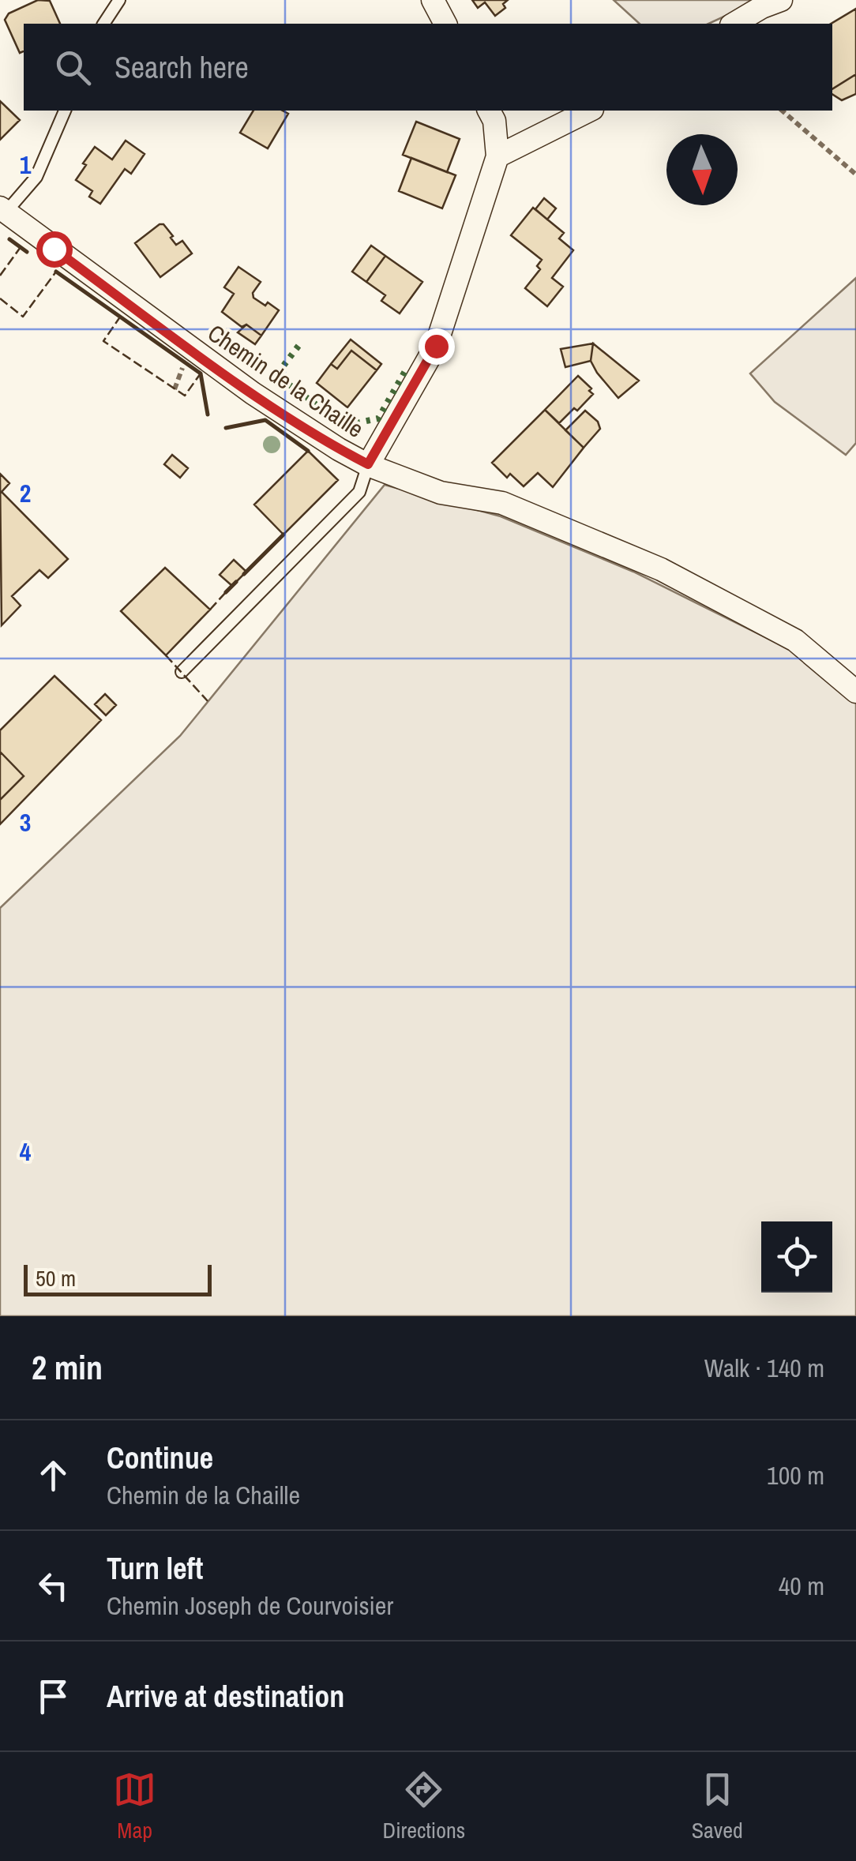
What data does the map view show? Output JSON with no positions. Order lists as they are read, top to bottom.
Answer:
{
  "streets": {
    "street": ["Chemin de la Chaille"]
  },
  "scale_bar": "50 m",
  "north": "bottom",
  "page": {
    "search": "Search here",
    "scale": "50 m",
    "heading": ["2 min", "Walk · 140 m"],
    "list": [
      ["Continue", "Chemin de la Chaille", "100 m"],
      ["Turn left", "Chemin Joseph de Courvoisier", "40 m"],
      "Arrive at destination"
    ],
    "nav": ["Map", "Directions", "Saved"]
  },
  "grid": {
    "rows": [
      "1",
      "2",
      "3",
      "4"
    ]
  }
}
